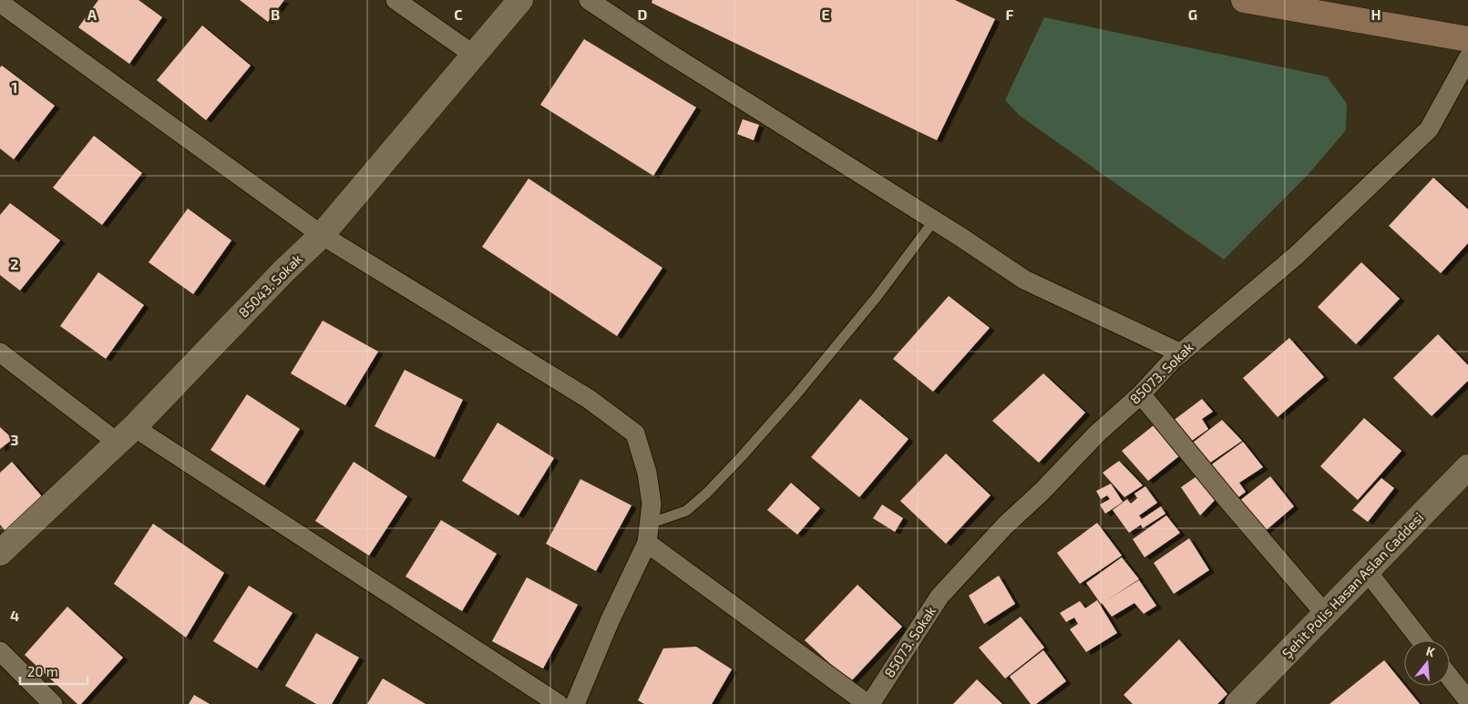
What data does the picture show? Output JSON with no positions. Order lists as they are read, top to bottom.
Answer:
{
  "streets": {
    "street": ["85043. Sokak", "85073. Sokak", "Şehit Polis Hasan Aslan Caddesi"]
  },
  "scale_bar": "20 m",
  "north": "top",
  "grid": {
    "columns": [
      "A",
      "B",
      "C",
      "D",
      "E",
      "F",
      "G",
      "H"
    ],
    "rows": [
      "1",
      "2",
      "3",
      "4"
    ]
  }
}
